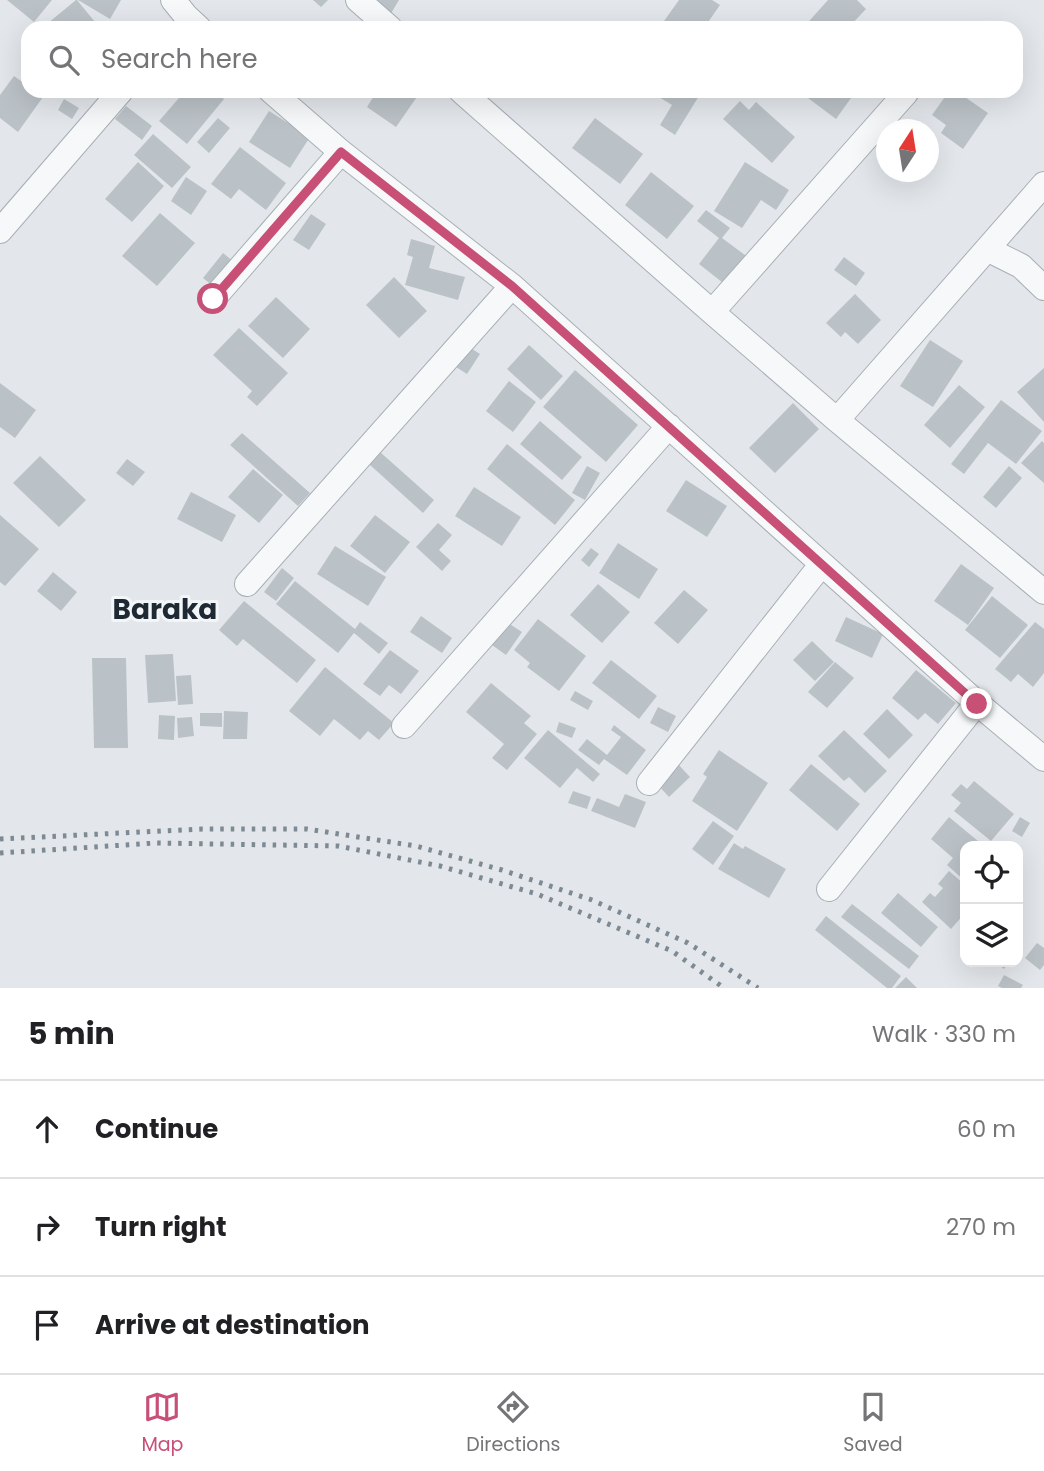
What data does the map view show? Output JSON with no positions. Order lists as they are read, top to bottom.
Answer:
{
  "districts": ["Baraka"],
  "north": "top",
  "page": {
    "search": "Search here",
    "heading": ["5 min", "Walk · 330 m"],
    "list": [
      ["Continue", "60 m"],
      ["Turn right", "270 m"],
      "Arrive at destination"
    ],
    "nav": ["Map", "Directions", "Saved"]
  }
}
